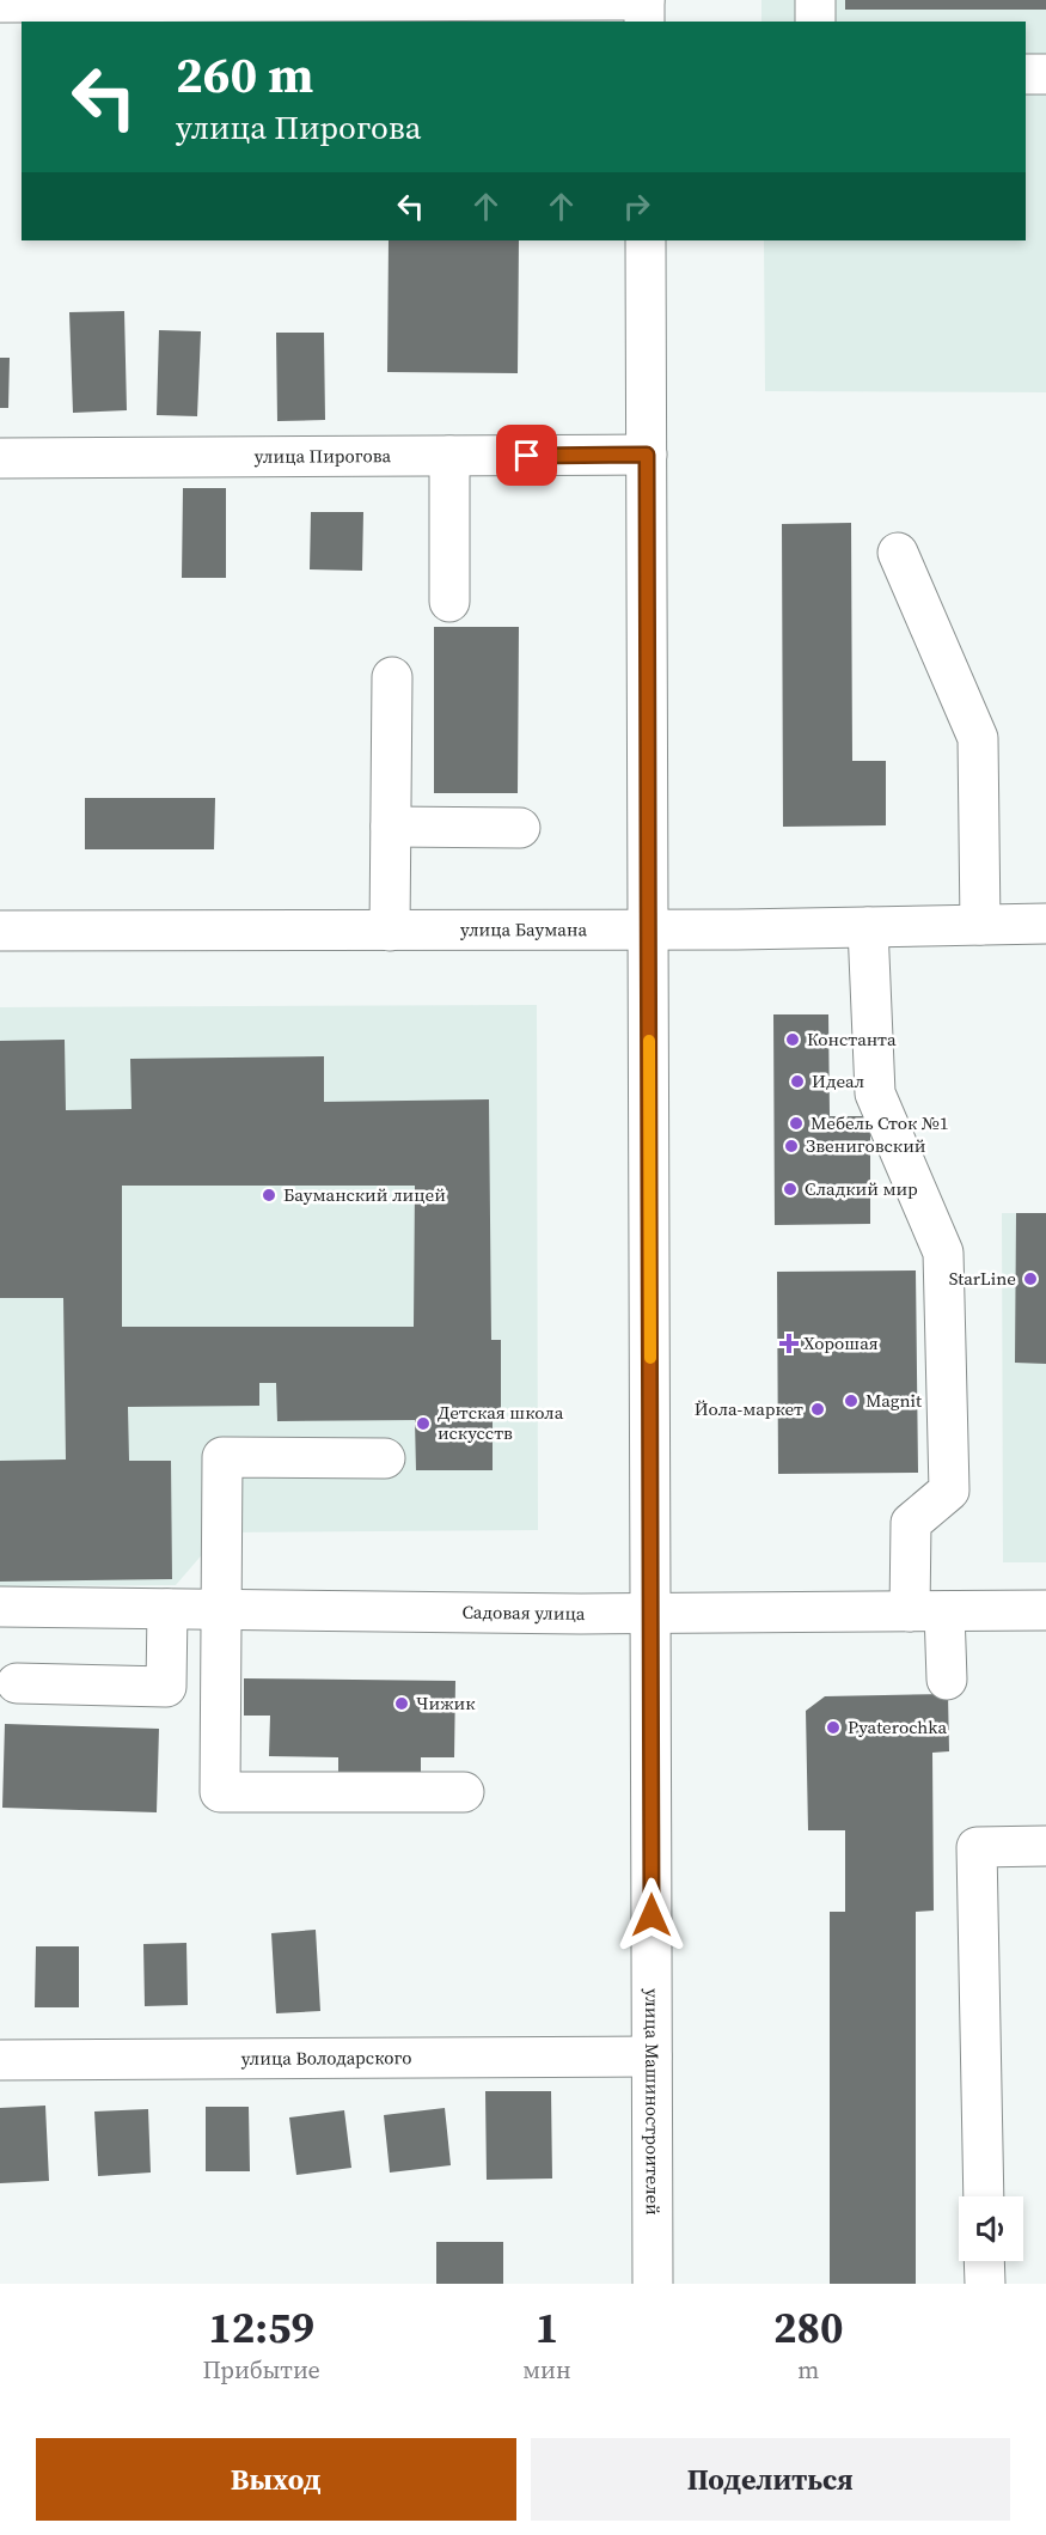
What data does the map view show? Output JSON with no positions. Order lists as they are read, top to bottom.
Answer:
{
  "streets": {
    "street": [
      "улица Пирогова",
      "улица Баумана",
      "Садовая улица",
      "улица Володарского",
      "улица Машиностроителей"
    ]
  },
  "crossings": [
    ["улица Пирогова", "улица Машиностроителей"],
    ["улица Баумана", "улица Машиностроителей"],
    ["Садовая улица", "улица Машиностроителей"],
    ["улица Володарского", "улица Машиностроителей"]
  ],
  "places": {
    "other": [
      "Константа",
      "Идеал",
      "Мебель Сток №1",
      "Звениговский",
      "Сладкий мир",
      "Бауманский лицей",
      "StarLine",
      "Magnit",
      "Йола-маркет",
      "Детская школа искусств",
      "Чижик",
      "Pyaterochka"
    ],
    "health": ["Хорошая"]
  },
  "page": {
    "turn": ["260 m", "улица Пирогова"],
    "eta": [
      "12:59",
      "Прибытие",
      "1",
      "мин",
      "280",
      "m"
    ],
    "buttons": ["Выход", "Поделиться"]
  }
}
